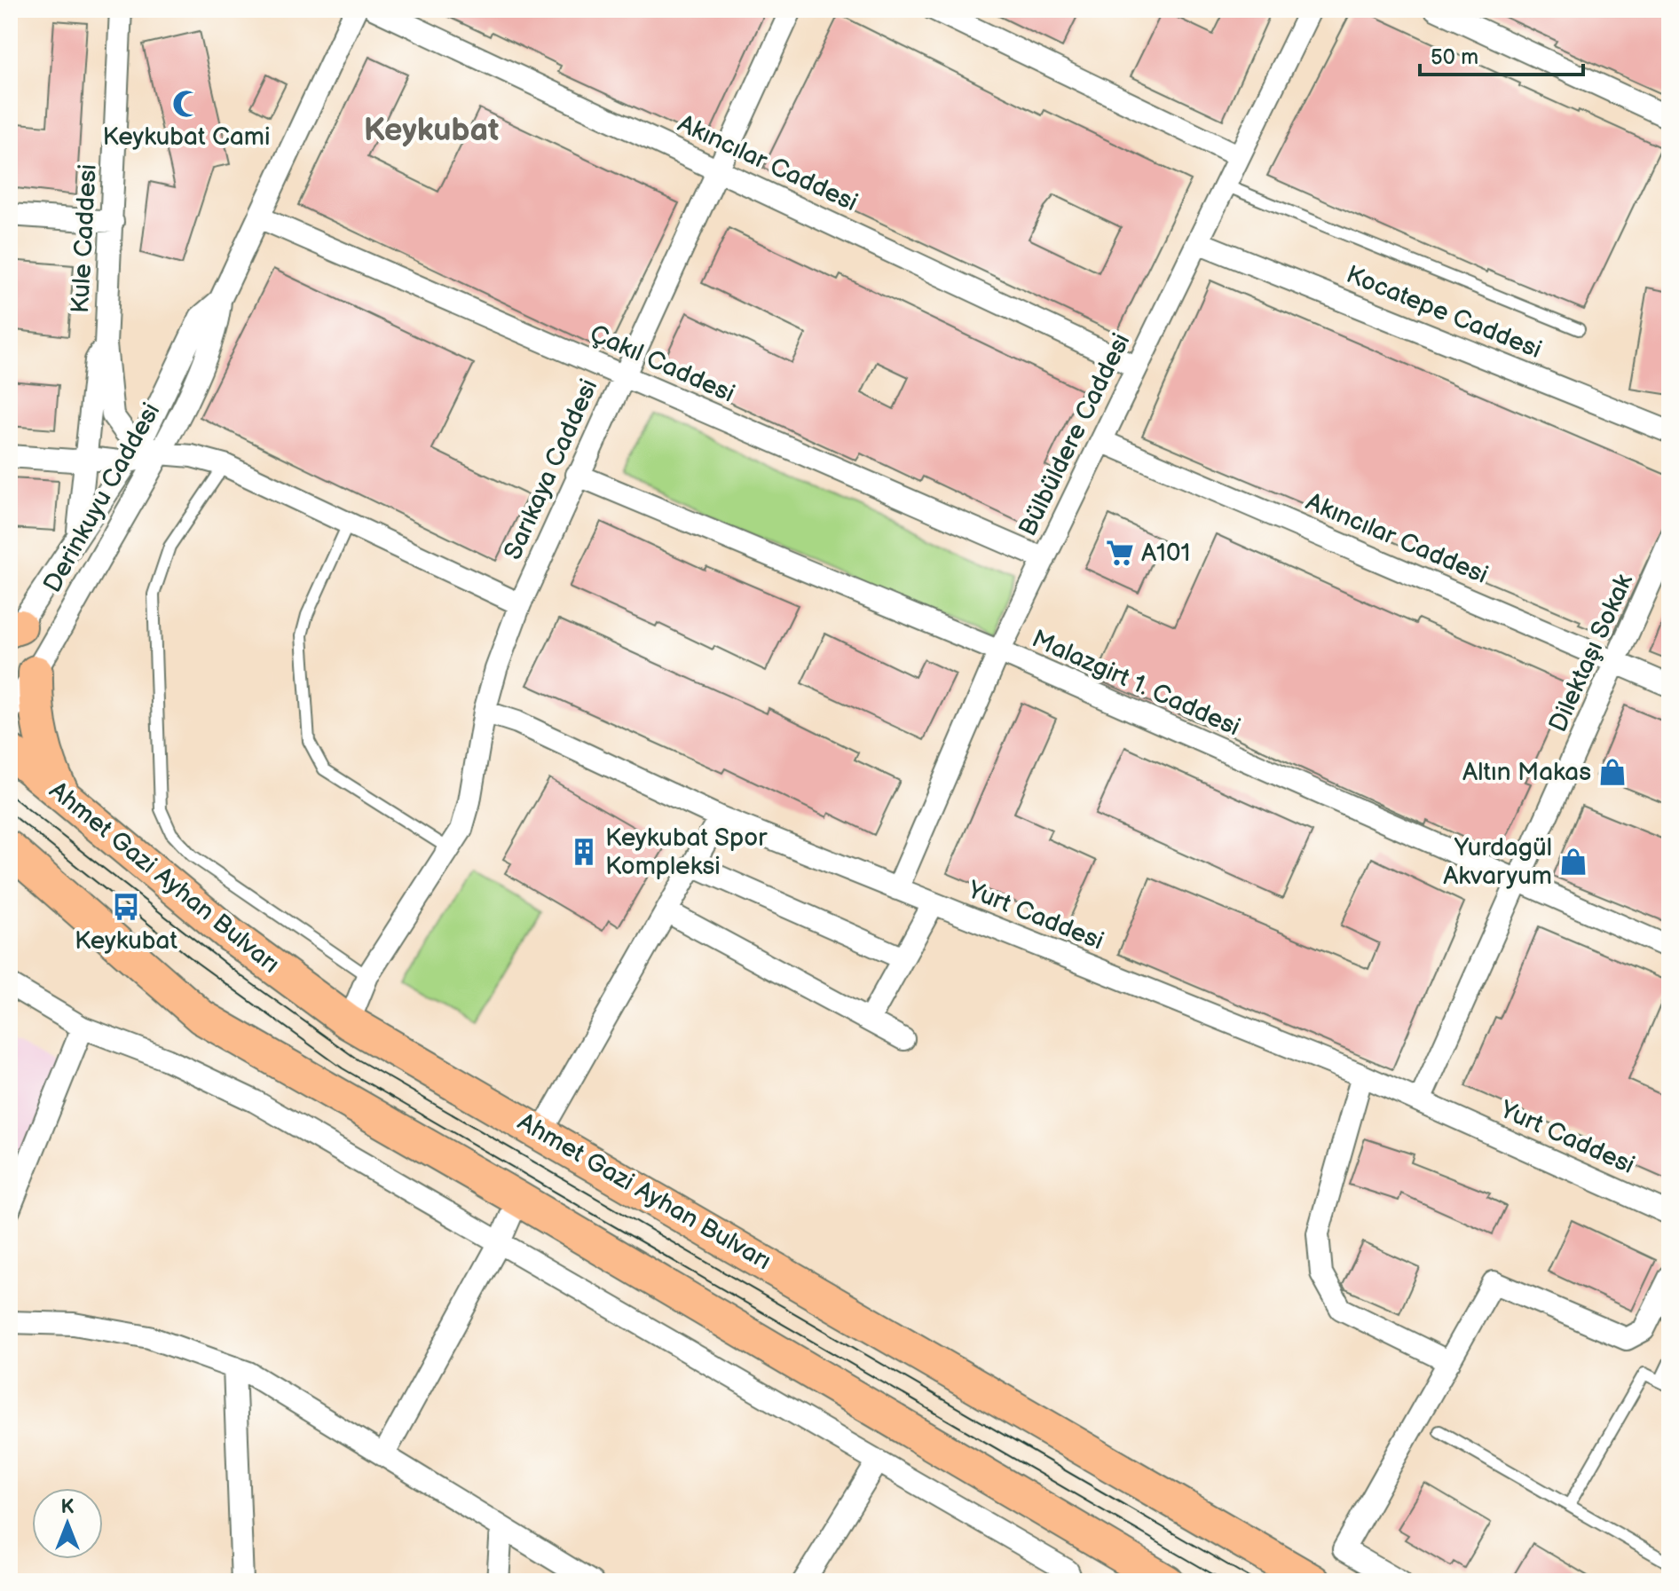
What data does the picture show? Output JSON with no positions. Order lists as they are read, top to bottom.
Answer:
{
  "streets": {
    "main road": ["Ahmet Gazi Ayhan Bulvarı"],
    "street": [
      "Akıncılar Caddesi",
      "Kule Caddesi",
      "Kocatepe Caddesi",
      "Çakıl Caddesi",
      "Bülbüldere Caddesi",
      "Sarıkaya Caddesi",
      "Derinkuyu Caddesi",
      "Dilektaşı Sokak",
      "Malazgirt 1. Caddesi",
      "Yurt Caddesi"
    ]
  },
  "crossings": [
    ["Akıncılar Caddesi", "Bülbüldere Caddesi"],
    ["Akıncılar Caddesi", "Sarıkaya Caddesi"],
    ["Akıncılar Caddesi", "Dilektaşı Sokak"],
    ["Kule Caddesi", "Derinkuyu Caddesi"],
    ["Kocatepe Caddesi", "Bülbüldere Caddesi"],
    ["Çakıl Caddesi", "Bülbüldere Caddesi"],
    ["Çakıl Caddesi", "Sarıkaya Caddesi"],
    ["Çakıl Caddesi", "Derinkuyu Caddesi"],
    ["Bülbüldere Caddesi", "Malazgirt 1. Caddesi"],
    ["Bülbüldere Caddesi", "Yurt Caddesi"],
    ["Sarıkaya Caddesi", "Malazgirt 1. Caddesi"],
    ["Dilektaşı Sokak", "Malazgirt 1. Caddesi"],
    ["Dilektaşı Sokak", "Yurt Caddesi"]
  ],
  "districts": ["Keykubat"],
  "places": {
    "mosque": ["Keykubat Cami"],
    "supermarket": ["A101"],
    "shop": ["Altın Makas", "Yurdagül Akvaryum"],
    "building": ["Keykubat Spor Kompleksi"],
    "bus stop": ["Keykubat"]
  },
  "scale_bar": "50 m",
  "north": "top"
}
